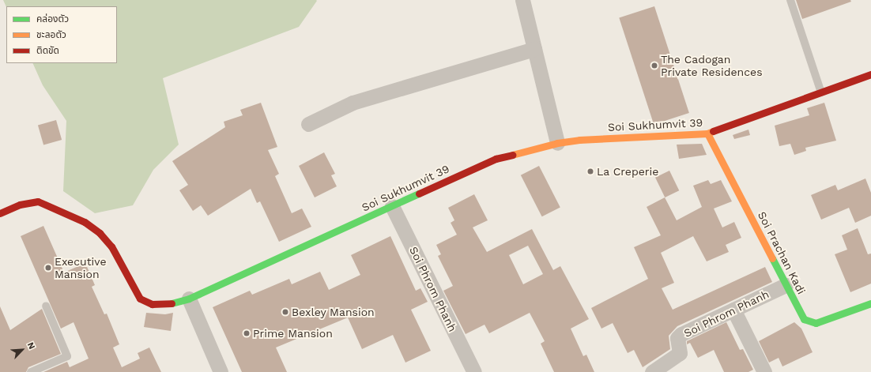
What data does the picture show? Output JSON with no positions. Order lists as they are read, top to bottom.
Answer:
{
  "streets": {
    "street": ["Soi Sukhumvit 39", "Soi Prachan Kadi", "Soi Phrom Phanh"]
  },
  "crossings": [
    ["Soi Sukhumvit 39", "Soi Prachan Kadi"],
    ["Soi Sukhumvit 39", "Soi Phrom Phanh"],
    ["Soi Prachan Kadi", "Soi Phrom Phanh"]
  ],
  "places": [
    "The Cadogan Private Residences",
    "La Creperie",
    "Executive Mansion",
    "Bexley Mansion",
    "Prime Mansion"
  ],
  "legend": ["คล่องตัว", "ชะลอตัว", "ติดขัด"],
  "north": "top right"
}
